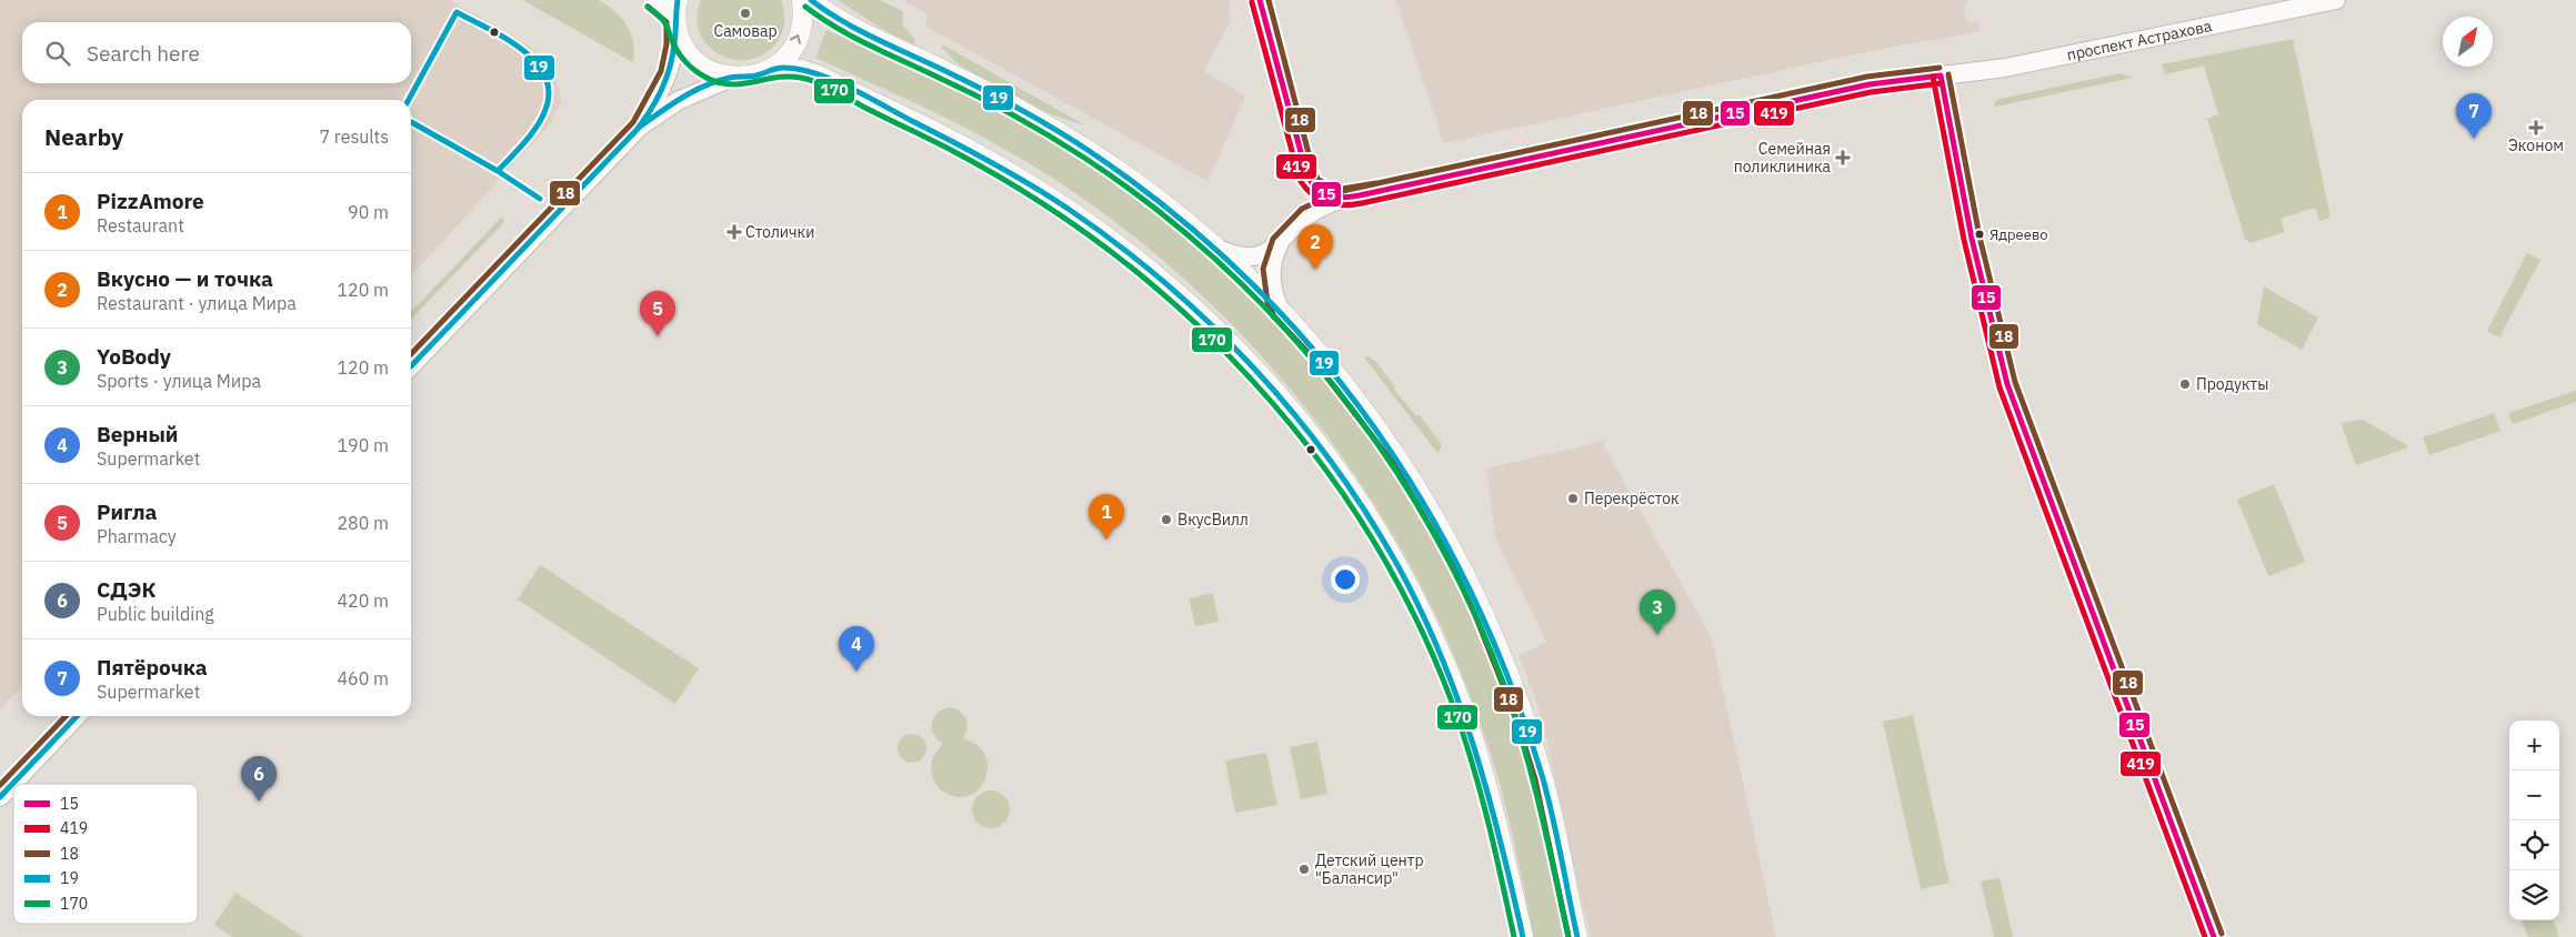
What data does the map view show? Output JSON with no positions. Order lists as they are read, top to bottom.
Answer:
{
  "streets": {
    "street": ["проспект Астрахова"]
  },
  "places": {
    "other": [
      "Самовар",
      "Ядреево",
      "Продукты",
      "Перекрёсток",
      "ВкусВилл",
      "Детский центр \"Балансир\""
    ],
    "health": ["Эконом", "Семейная поликлиника", "Столички"]
  },
  "lines": [
    "transit line 15",
    "transit line 18",
    "transit line 19",
    "transit line 419",
    "transit line 170"
  ],
  "legend": [
    "15",
    "419",
    "18",
    "19",
    "170"
  ],
  "north": "top right",
  "page": {
    "search": "Search here",
    "pins": [
      "7",
      "2",
      "5",
      "1",
      "3",
      "4",
      "6"
    ],
    "heading": ["Nearby", "7 results"],
    "list": [
      {
        "mark": "1",
        "name": "PizzAmore",
        "note": "Restaurant",
        "value": "90 m"
      },
      {
        "mark": "2",
        "name": "Вкусно — и точка",
        "note": "Restaurant · улица Мира",
        "value": "120 m"
      },
      {
        "mark": "3",
        "name": "YoBody",
        "note": "Sports · улица Мира",
        "value": "120 m"
      },
      {
        "mark": "4",
        "name": "Верный",
        "note": "Supermarket",
        "value": "190 m"
      },
      {
        "mark": "5",
        "name": "Ригла",
        "note": "Pharmacy",
        "value": "280 m"
      },
      {
        "mark": "6",
        "name": "СДЭК",
        "note": "Public building",
        "value": "420 m"
      },
      {
        "mark": "7",
        "name": "Пятёрочка",
        "note": "Supermarket",
        "value": "460 m"
      }
    ],
    "map_buttons": ["+", "−"]
  }
}
